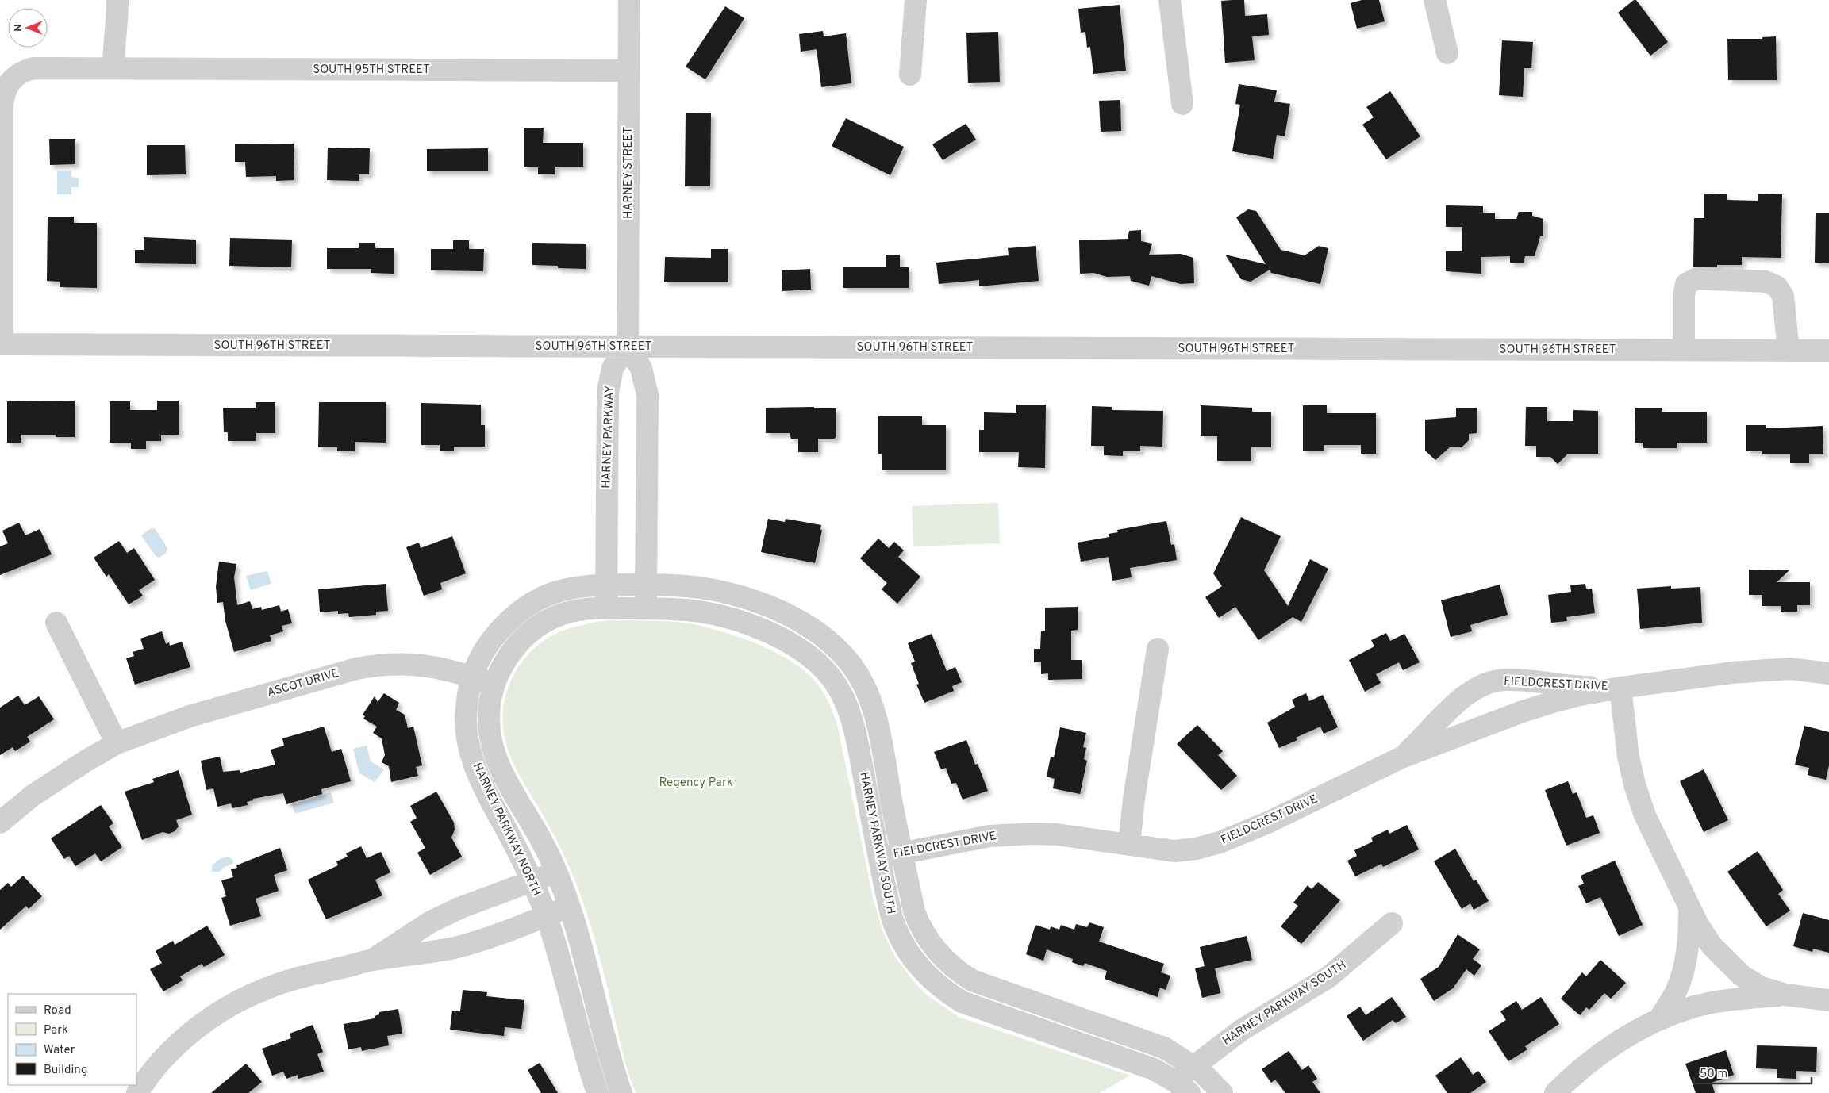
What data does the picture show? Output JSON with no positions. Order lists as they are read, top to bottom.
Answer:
{
  "streets": {
    "street": [
      "SOUTH 95TH STREET",
      "HARNEY STREET",
      "SOUTH 96TH STREET",
      "HARNEY PARKWAY",
      "ASCOT DRIVE",
      "FIELDCREST DRIVE",
      "HARNEY PARKWAY NORTH",
      "HARNEY PARKWAY SOUTH"
    ]
  },
  "crossings": [
    ["SOUTH 95TH STREET", "HARNEY STREET"],
    ["SOUTH 95TH STREET", "SOUTH 96TH STREET"],
    ["HARNEY STREET", "SOUTH 96TH STREET"],
    ["HARNEY STREET", "HARNEY PARKWAY"],
    ["SOUTH 96TH STREET", "HARNEY PARKWAY"],
    ["HARNEY PARKWAY", "HARNEY PARKWAY NORTH"],
    ["HARNEY PARKWAY", "HARNEY PARKWAY SOUTH"],
    ["ASCOT DRIVE", "HARNEY PARKWAY NORTH"],
    ["FIELDCREST DRIVE", "HARNEY PARKWAY SOUTH"],
    ["HARNEY PARKWAY NORTH", "HARNEY PARKWAY SOUTH"]
  ],
  "parks": ["Regency Park"],
  "legend": [
    "Road",
    "Park",
    "Water",
    "Building"
  ],
  "scale_bar": "50 m",
  "north": "left"
}
